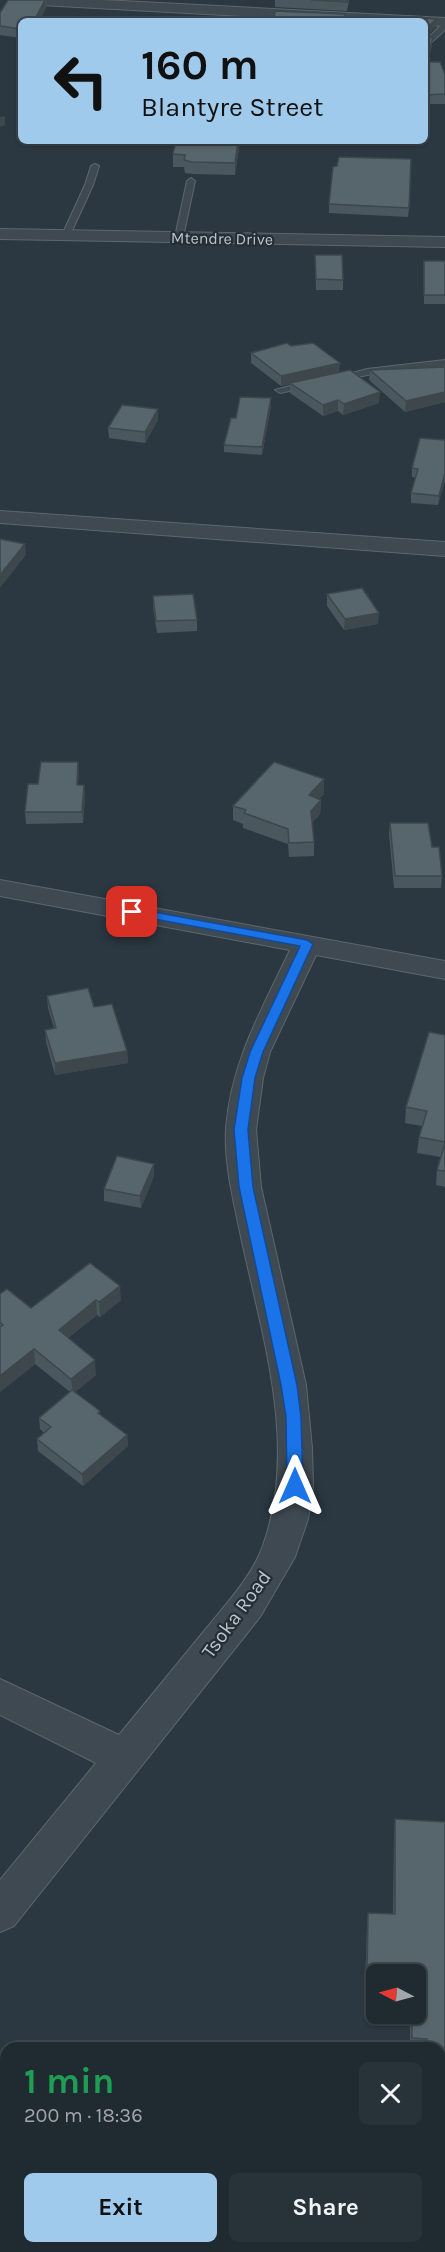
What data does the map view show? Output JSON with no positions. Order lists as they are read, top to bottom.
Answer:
{
  "streets": {
    "street": ["Mtendre Drive", "Tsoka Road"]
  },
  "north": "left",
  "page": {
    "turn": ["160 m", "Blantyre Street"],
    "heading": ["1 min", "200 m · 18:36"],
    "buttons": ["Exit", "Share"]
  }
}
